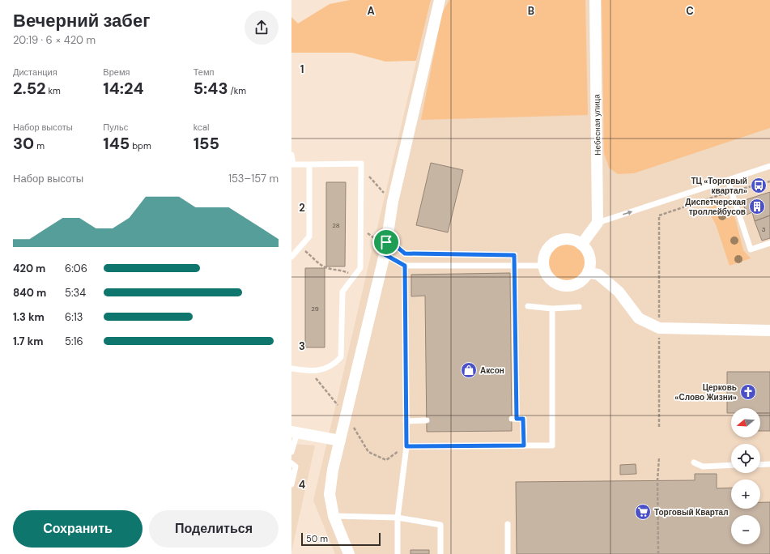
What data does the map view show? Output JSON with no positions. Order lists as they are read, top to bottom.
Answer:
{
  "streets": {
    "street": ["Небесная улица"]
  },
  "places": {
    "bus stop": ["ТЦ «Торговый квартал»"],
    "building": ["Диспетчерская троллейбусов"],
    "shop": ["Аксон"],
    "church": ["Церковь «Слово Жизни»"],
    "supermarket": ["Торговый Квартал"]
  },
  "house_numbers": ["28", "3", "29"],
  "scale_bar": "50 m",
  "north": "left",
  "page": {
    "heading": ["Вечерний забег", "20:19 · 6 × 420 m"],
    "stats": [
      ["Дистанция", "2.52 km"],
      ["Время", "14:24"],
      ["Темп", "5:43 /km"],
      ["Набор высоты", "30 m"],
      ["Пульс", "145 bpm"],
      ["kcal", "155"]
    ],
    "chart": ["Набор высоты", "153–157 m"],
    "list": [
      {
        "name": "420 m",
        "note": "6:06"
      },
      {
        "name": "840 m",
        "note": "5:34"
      },
      {
        "name": "1.3 km",
        "note": "6:13"
      },
      {
        "name": "1.7 km",
        "note": "5:16"
      }
    ],
    "map_buttons": ["+", "−"],
    "buttons": ["Сохранить", "Поделиться"],
    "scale": "50 m"
  },
  "grid": {
    "columns": ["A", "B", "C"],
    "rows": [
      "1",
      "2",
      "3",
      "4"
    ]
  }
}
